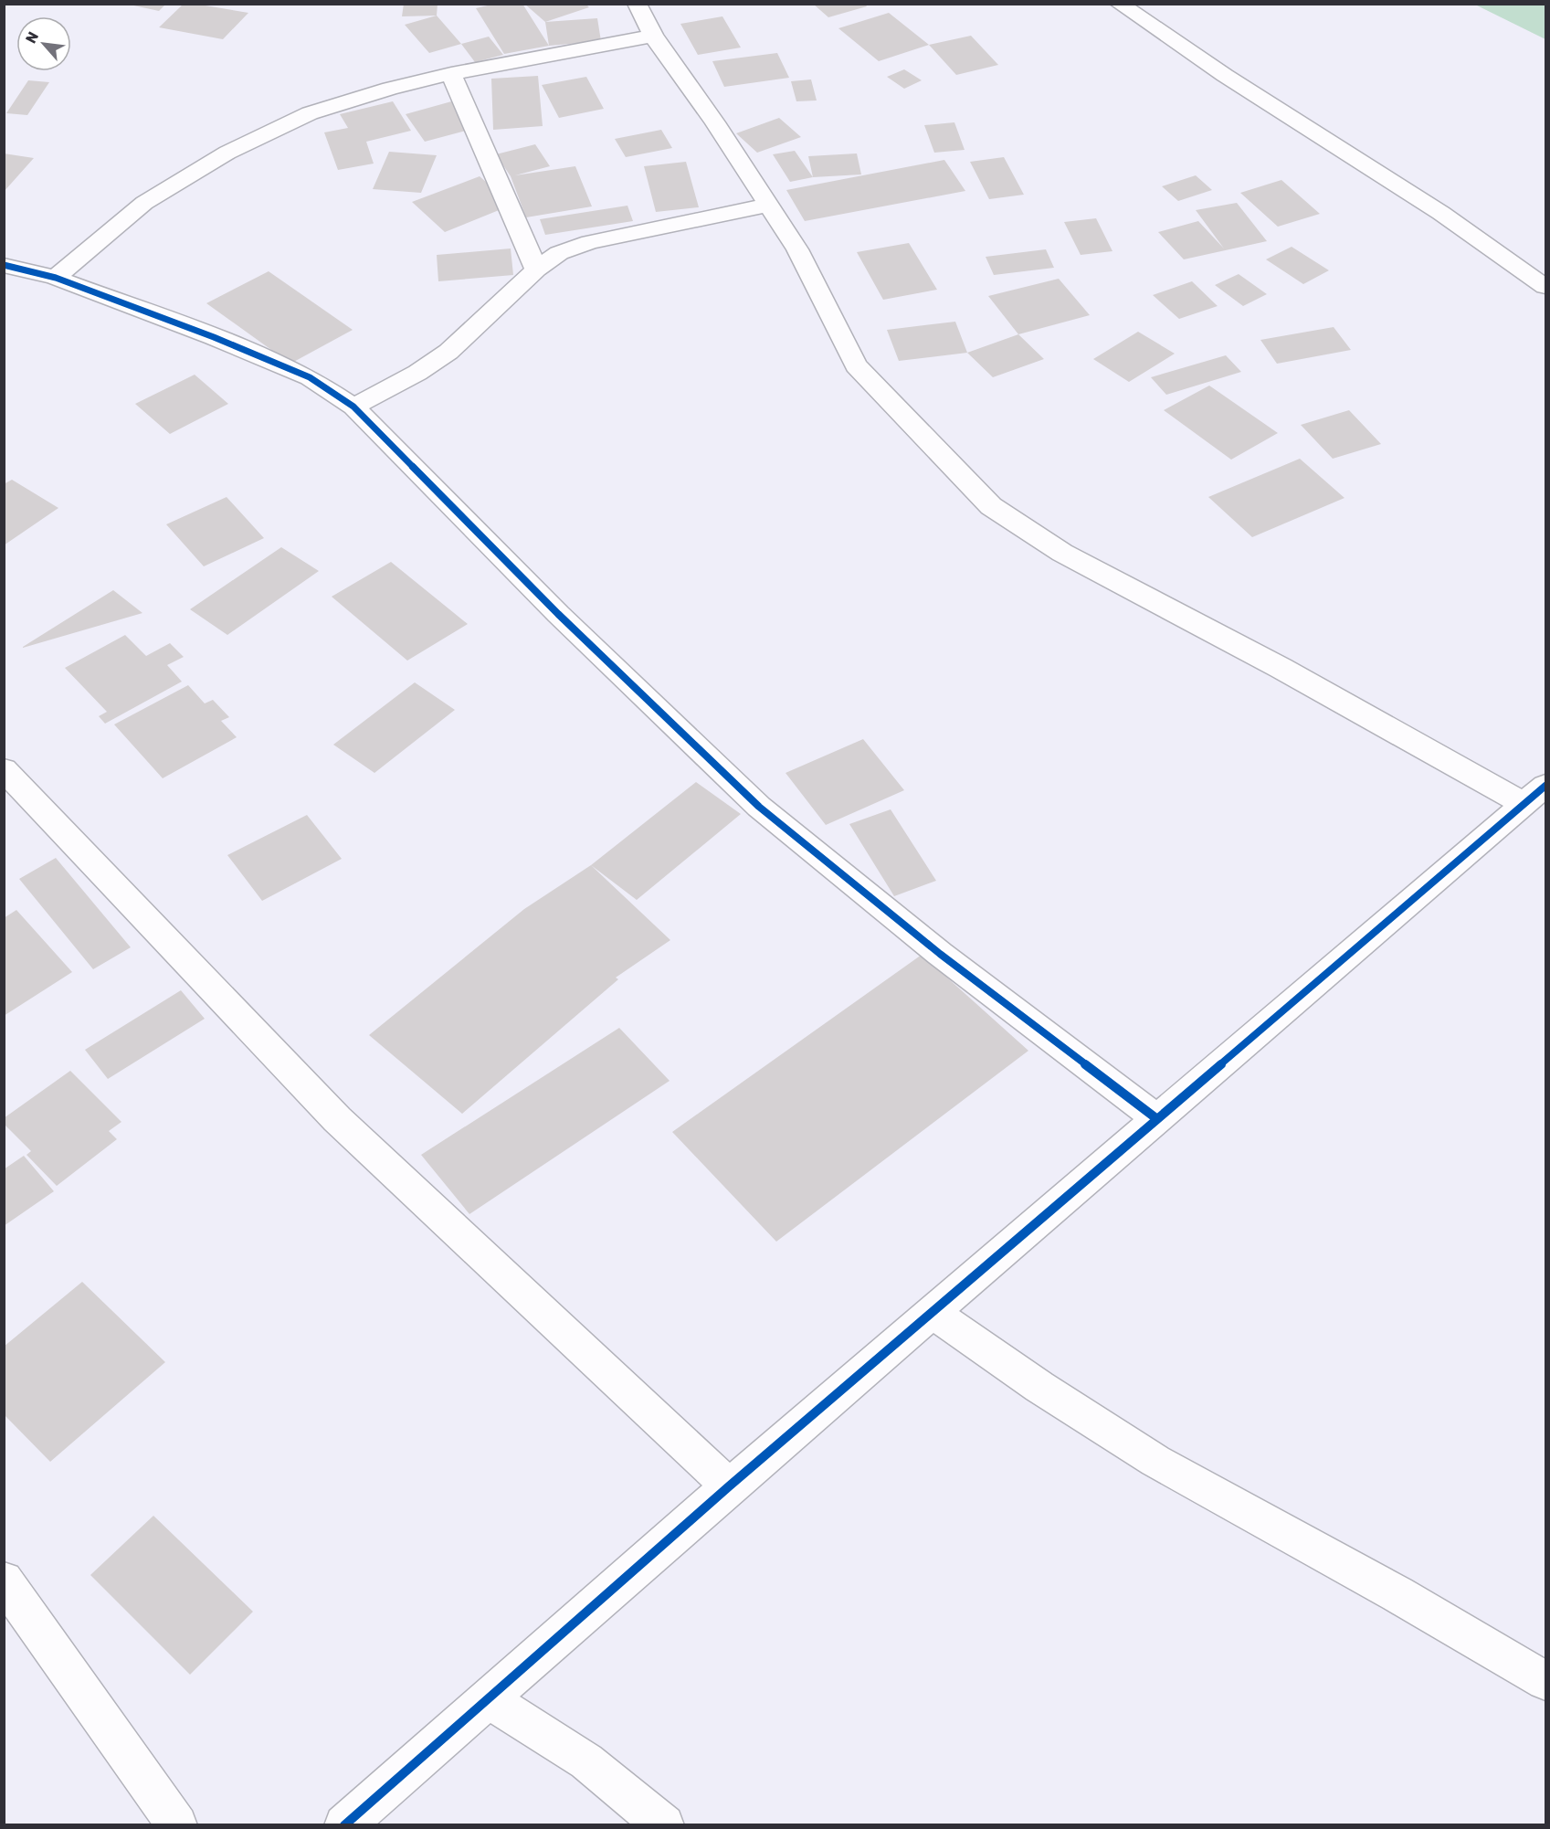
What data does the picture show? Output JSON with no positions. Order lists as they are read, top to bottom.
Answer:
{
  "north": "top left"
}
